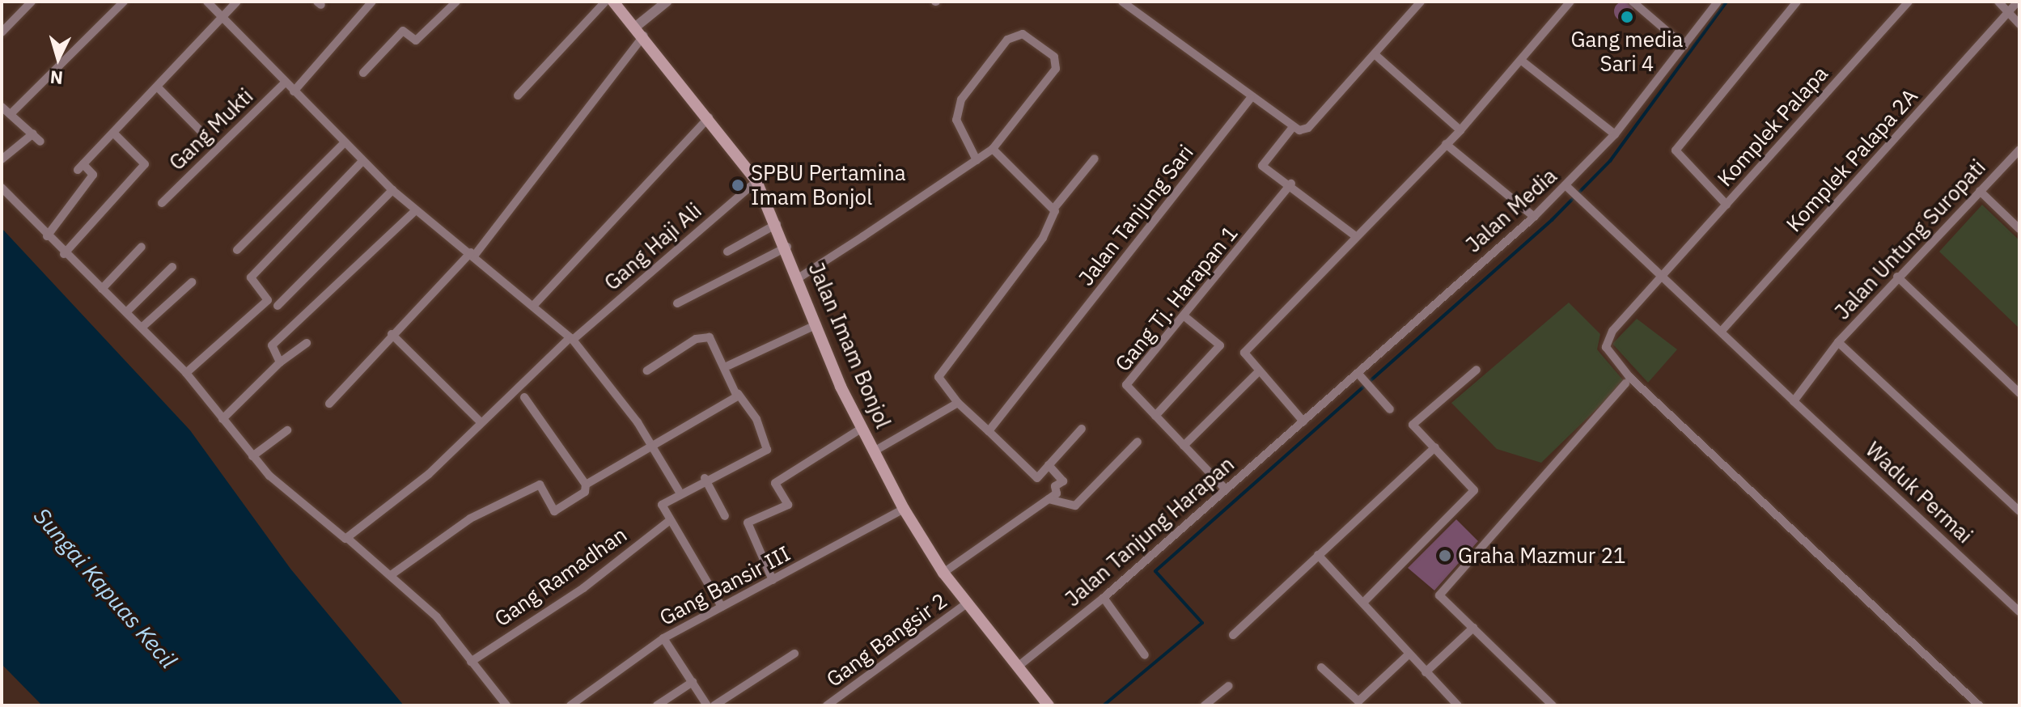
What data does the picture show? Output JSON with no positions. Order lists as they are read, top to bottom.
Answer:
{
  "streets": {
    "main road": ["Jalan Imam Bonjol"],
    "street": [
      "Komplek Palapa",
      "Gang Mukti",
      "Komplek Palapa 2A",
      "Jalan Media",
      "Jalan Tanjung Sari",
      "Jalan Untung Suropati",
      "Gang Haji Ali",
      "Gang Tj. Harapan 1",
      "Waduk Permai",
      "Jalan Tanjung Harapan",
      "Gang Ramadhan",
      "Gang Bansir III",
      "Gang Bangsir 2"
    ]
  },
  "crossings": [
    ["Komplek Palapa", "Waduk Permai"],
    ["Komplek Palapa 2A", "Waduk Permai"],
    ["Jalan Media", "Waduk Permai"],
    ["Jalan Media", "Jalan Tanjung Harapan"],
    ["Gang Haji Ali", "Jalan Imam Bonjol"],
    ["Gang Tj. Harapan 1", "Jalan Tanjung Harapan"],
    ["Jalan Imam Bonjol", "Jalan Tanjung Harapan"],
    ["Jalan Imam Bonjol", "Gang Bansir III"],
    ["Jalan Imam Bonjol", "Gang Bangsir 2"]
  ],
  "water": ["Sungai Kapuas Kecil"],
  "places": ["Gang media Sari 4", "SPBU Pertamina Imam Bonjol", "Graha Mazmur 21"],
  "north": "bottom"
}
